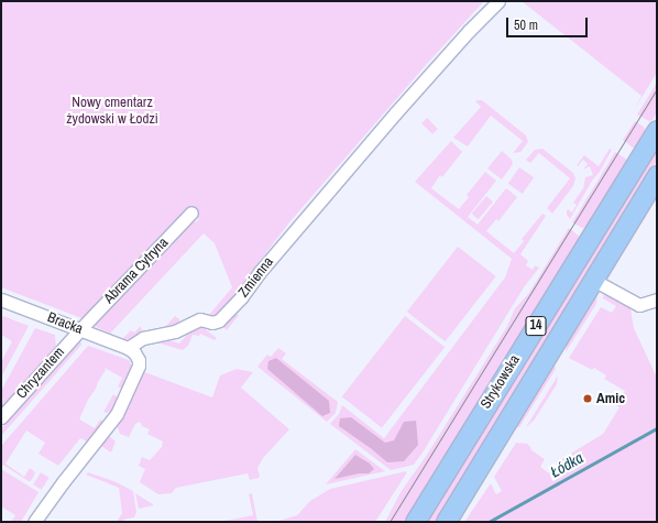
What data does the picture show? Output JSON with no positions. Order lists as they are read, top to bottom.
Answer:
{
  "streets": {
    "main road": ["14", "Strykowska"],
    "street": [
      "Abrama Cytryna",
      "Zmienna",
      "Bracka",
      "Chryzantem"
    ]
  },
  "crossings": [
    ["Abrama Cytryna", "Bracka"],
    ["Abrama Cytryna", "Chryzantem"],
    ["Zmienna", "Bracka"],
    ["Bracka", "Chryzantem"]
  ],
  "water": ["Łódka"],
  "parks": ["Nowy cmentarz żydowski w Łodzi"],
  "places": ["Amic"],
  "scale_bar": "50 m"
}
